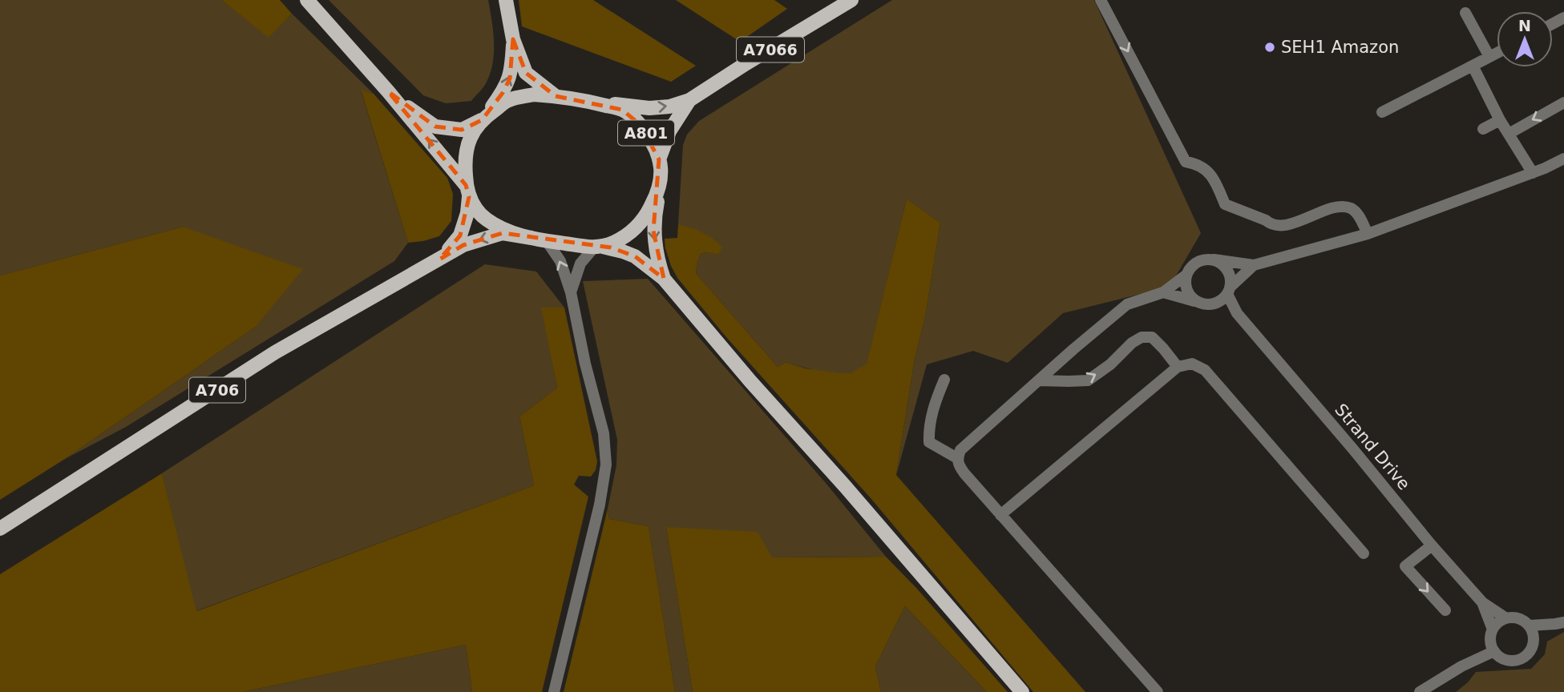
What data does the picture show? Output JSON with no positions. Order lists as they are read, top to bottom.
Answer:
{
  "streets": {
    "main road": ["A7066", "A801", "A706"],
    "street": ["Strand Drive"]
  },
  "crossings": [
    ["A7066", "A801"],
    ["A7066", "A706"],
    ["A801", "A706"]
  ],
  "places": ["SEH1 Amazon"],
  "north": "top"
}
